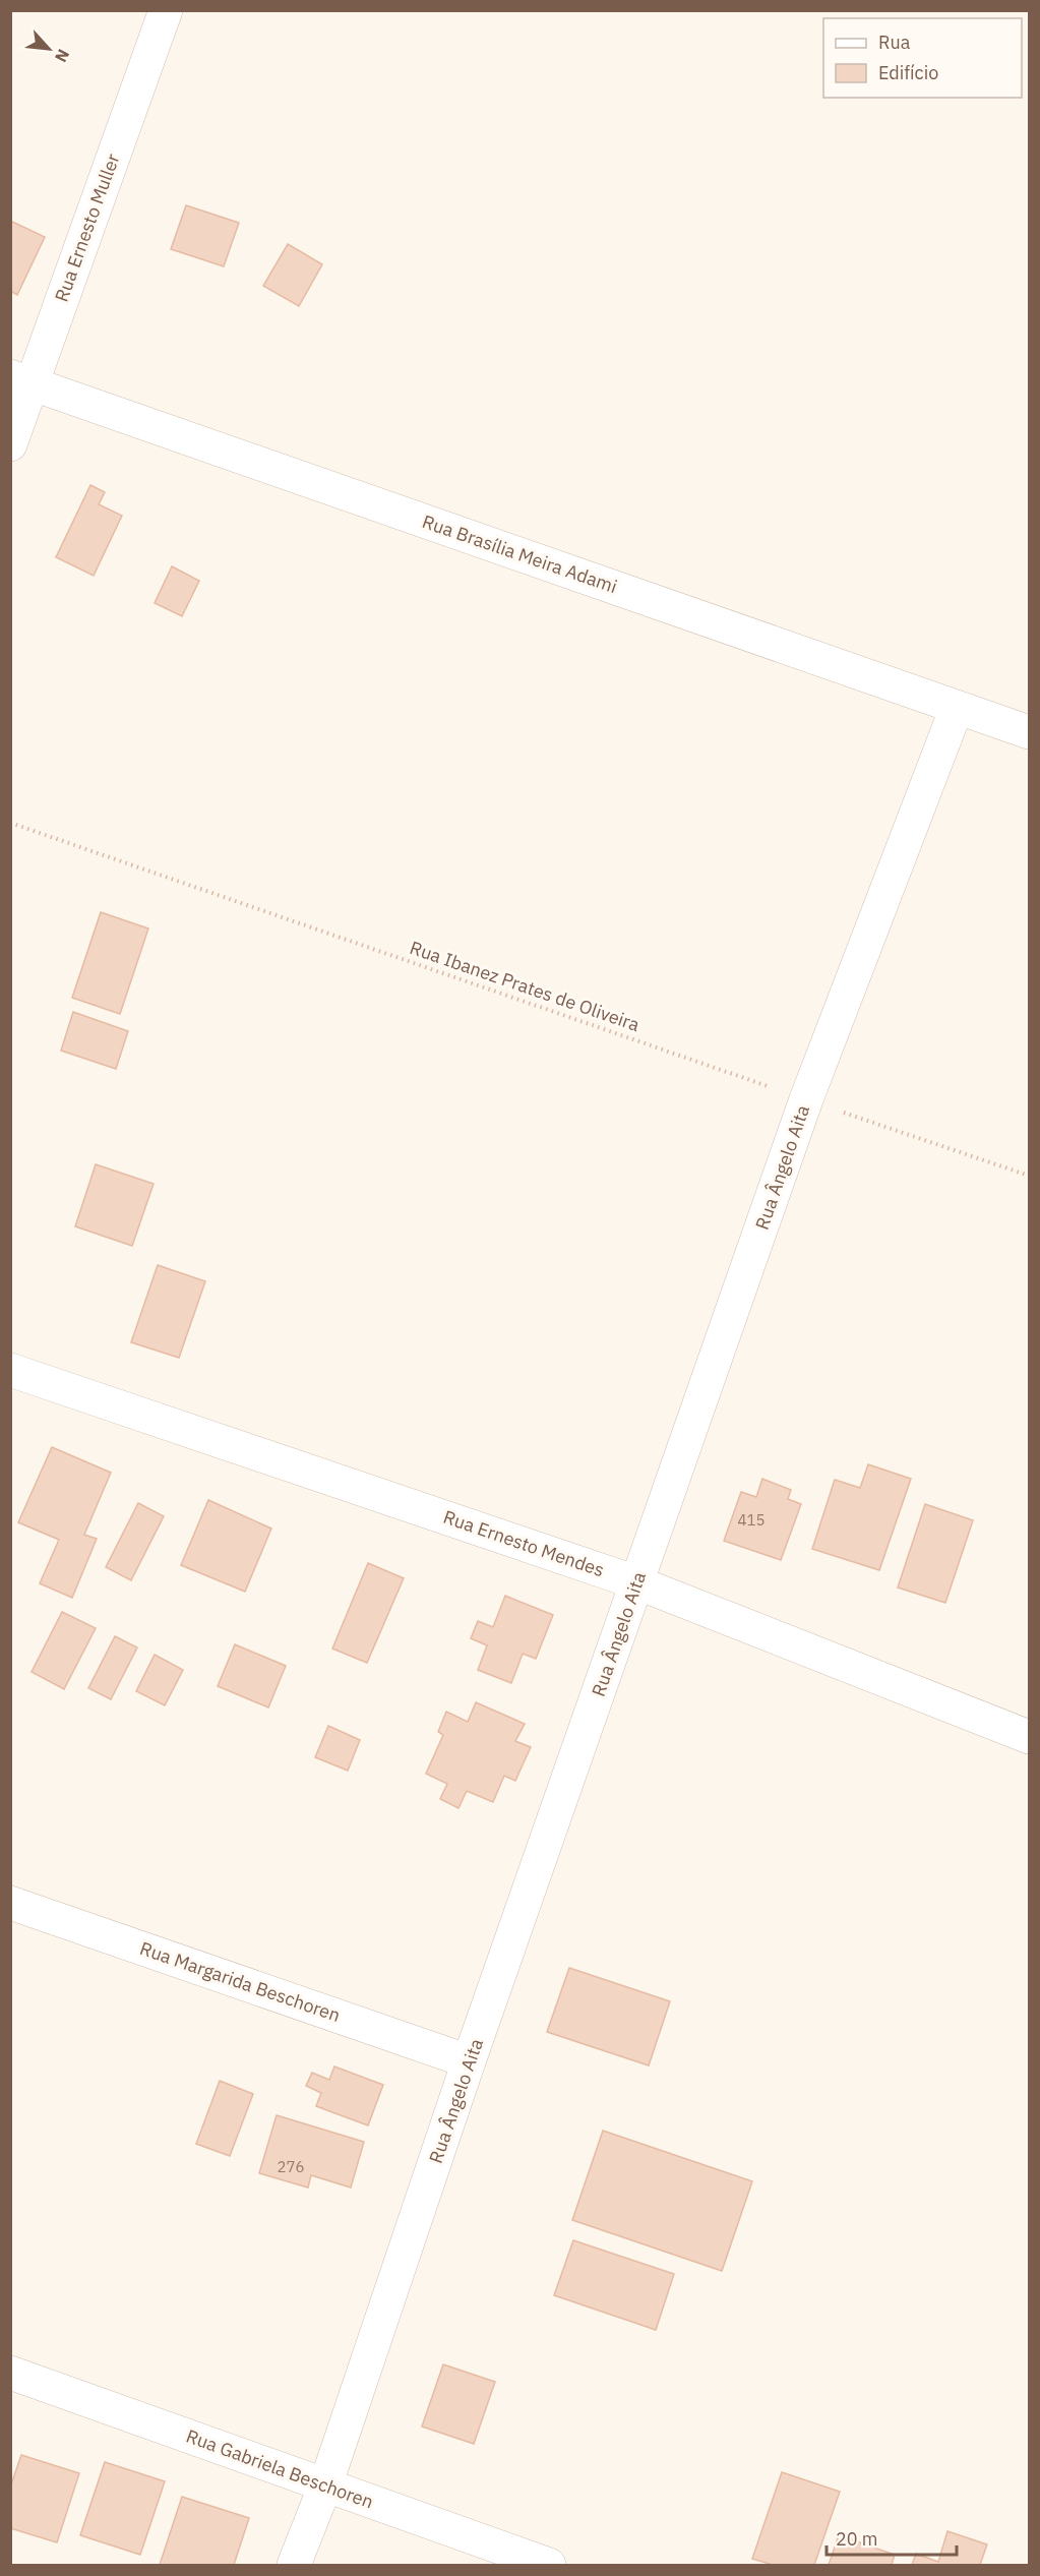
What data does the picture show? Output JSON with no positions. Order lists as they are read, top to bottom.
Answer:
{
  "streets": {
    "street": [
      "Rua Ernesto Muller",
      "Rua Brasília Meira Adami",
      "Rua Ângelo Aita",
      "Rua Ernesto Mendes",
      "Rua Margarida Beschoren",
      "Rua Gabriela Beschoren"
    ],
    "path": ["Rua Ibanez Prates de Oliveira"]
  },
  "crossings": [
    ["Rua Ernesto Muller", "Rua Brasília Meira Adami"],
    ["Rua Brasília Meira Adami", "Rua Ângelo Aita"],
    ["Rua Ibanez Prates de Oliveira", "Rua Ângelo Aita"],
    ["Rua Ângelo Aita", "Rua Ernesto Mendes"],
    ["Rua Ângelo Aita", "Rua Margarida Beschoren"],
    ["Rua Ângelo Aita", "Rua Gabriela Beschoren"]
  ],
  "house_numbers": ["415", "276"],
  "legend": ["Rua", "Edifício"],
  "scale_bar": "20 m",
  "north": "bottom right"
}
